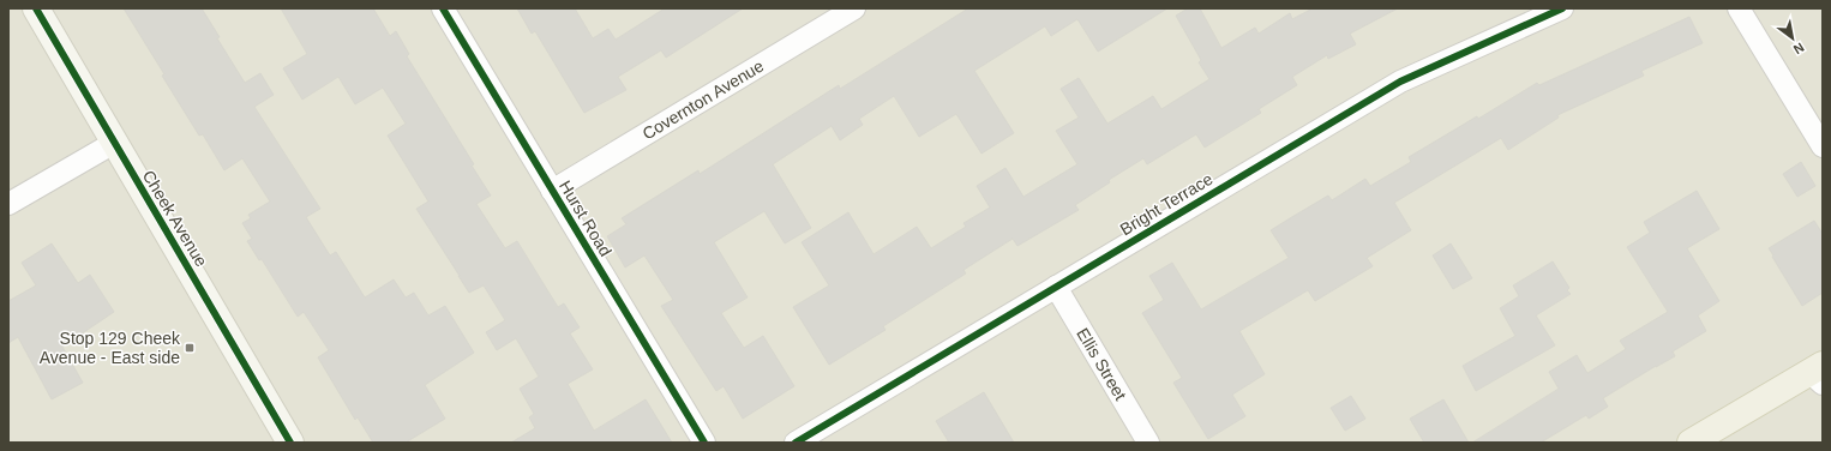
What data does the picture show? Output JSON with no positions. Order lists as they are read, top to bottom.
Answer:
{
  "streets": {
    "street": [
      "Covernton Avenue",
      "Bright Terrace",
      "Cheek Avenue",
      "Hurst Road",
      "Ellis Street"
    ]
  },
  "crossings": [
    ["Covernton Avenue", "Hurst Road"],
    ["Bright Terrace", "Ellis Street"]
  ],
  "places": {
    "transit": ["Stop 129 Cheek Avenue - East side"]
  },
  "north": "bottom right"
}
